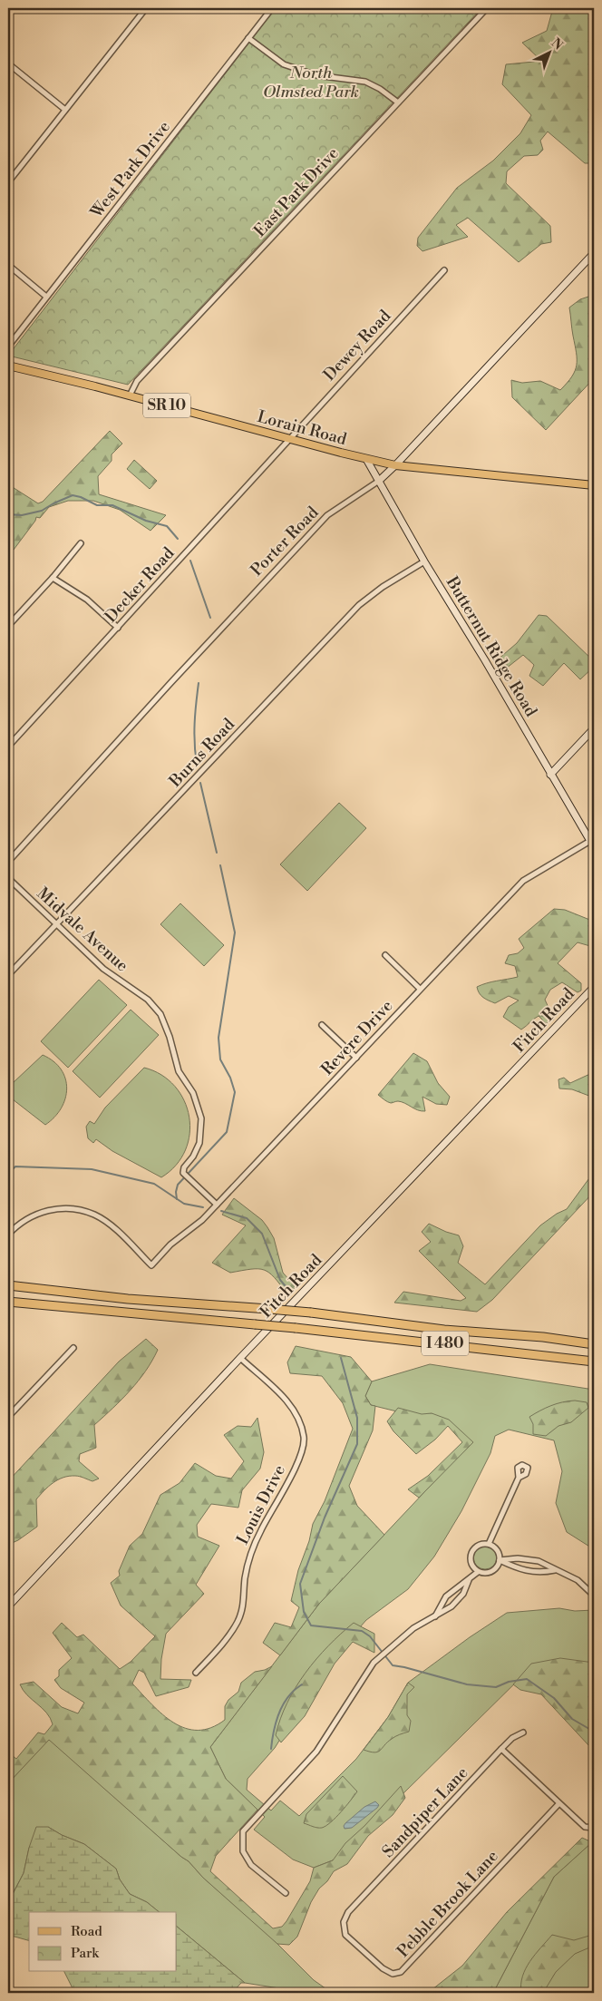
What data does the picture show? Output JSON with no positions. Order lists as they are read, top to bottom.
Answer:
{
  "streets": {
    "highway": ["I 480"],
    "main road": ["SR 10", "Lorain Road"],
    "street": [
      "West Park Drive",
      "East Park Drive",
      "Dewey Road",
      "Porter Road",
      "Decker Road",
      "Butternut Ridge Road",
      "Burns Road",
      "Midvale Avenue",
      "Fitch Road",
      "Revere Drive",
      "Louis Drive",
      "Sandpiper Lane",
      "Pebble Brook Lane"
    ]
  },
  "crossings": [
    ["East Park Drive", "Lorain Road"],
    ["Dewey Road", "Lorain Road"],
    ["Dewey Road", "Decker Road"],
    ["Lorain Road", "Porter Road"],
    ["Lorain Road", "Decker Road"],
    ["Lorain Road", "Butternut Ridge Road"],
    ["Porter Road", "Butternut Ridge Road"],
    ["Butternut Ridge Road", "Burns Road"],
    ["Butternut Ridge Road", "Revere Drive"],
    ["Burns Road", "Midvale Avenue"],
    ["Midvale Avenue", "Revere Drive"],
    ["Fitch Road", "Louis Drive"],
    ["Sandpiper Lane", "Pebble Brook Lane"]
  ],
  "parks": ["North Olmsted Park"],
  "legend": ["Road", "Park"],
  "north": "top right"
}
